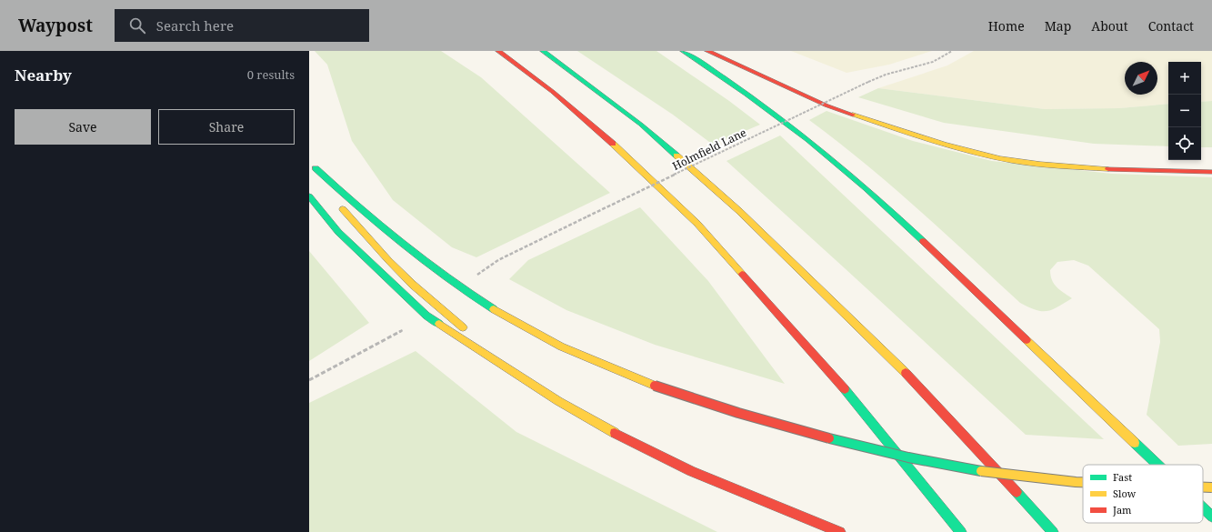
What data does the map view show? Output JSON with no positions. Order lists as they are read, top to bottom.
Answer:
{
  "streets": {
    "path": ["Holmfield Lane"]
  },
  "legend": ["Fast", "Slow", "Jam"],
  "north": "top right",
  "page": {
    "header": "Waypost",
    "search": "Search here",
    "nav": [
      "Home",
      "Map",
      "About",
      "Contact"
    ],
    "heading": ["Nearby", "0 results"],
    "map_buttons": ["+", "−"],
    "buttons": ["Save", "Share"]
  }
}
